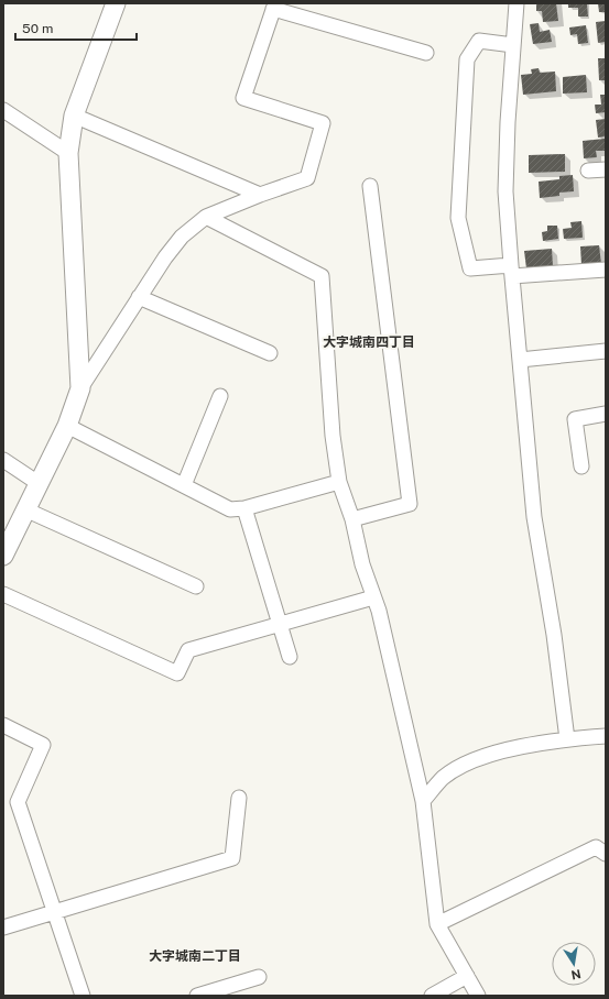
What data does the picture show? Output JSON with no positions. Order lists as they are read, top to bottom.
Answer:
{
  "districts": ["大字城南四丁目", "大字城南二丁目"],
  "scale_bar": "50 m",
  "north": "bottom"
}
